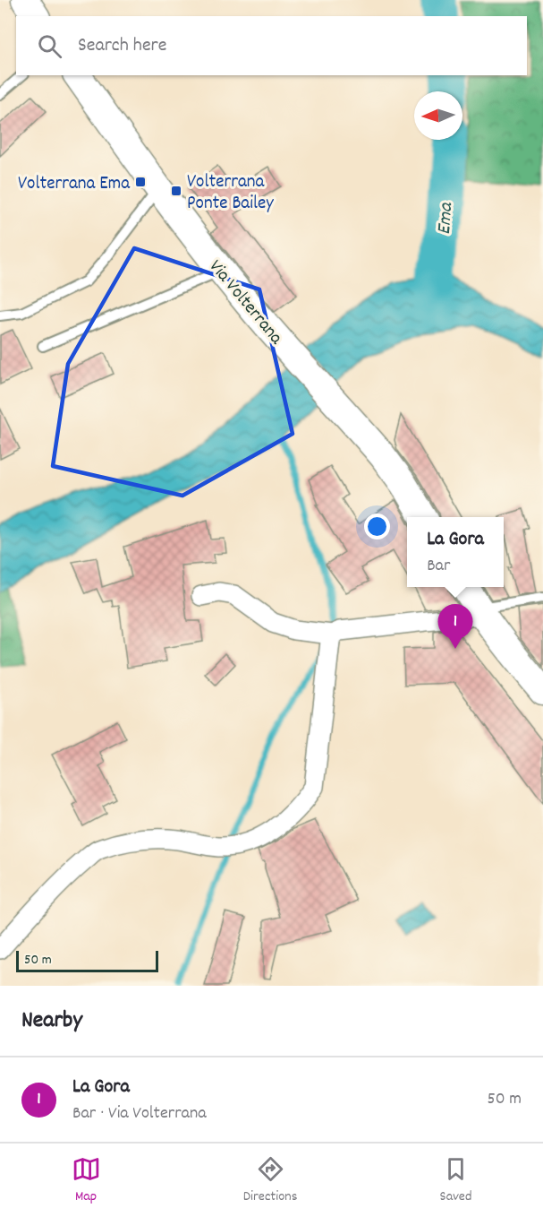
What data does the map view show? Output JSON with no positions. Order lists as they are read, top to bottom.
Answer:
{
  "streets": {
    "main road": ["Via Volterrana"]
  },
  "water": ["Ema"],
  "places": {
    "transit": ["Volterrana Ema", "Volterrana Ponte Bailey"]
  },
  "scale_bar": "50 m",
  "north": "left",
  "page": {
    "search": "Search here",
    "popup": ["La Gora", "Bar"],
    "pins": "1",
    "scale": "50 m",
    "heading": "Nearby",
    "list": [
      {
        "mark": "1",
        "name": "La Gora",
        "note": "Bar · Via Volterrana",
        "value": "50 m"
      }
    ],
    "nav": ["Map", "Directions", "Saved"]
  }
}
